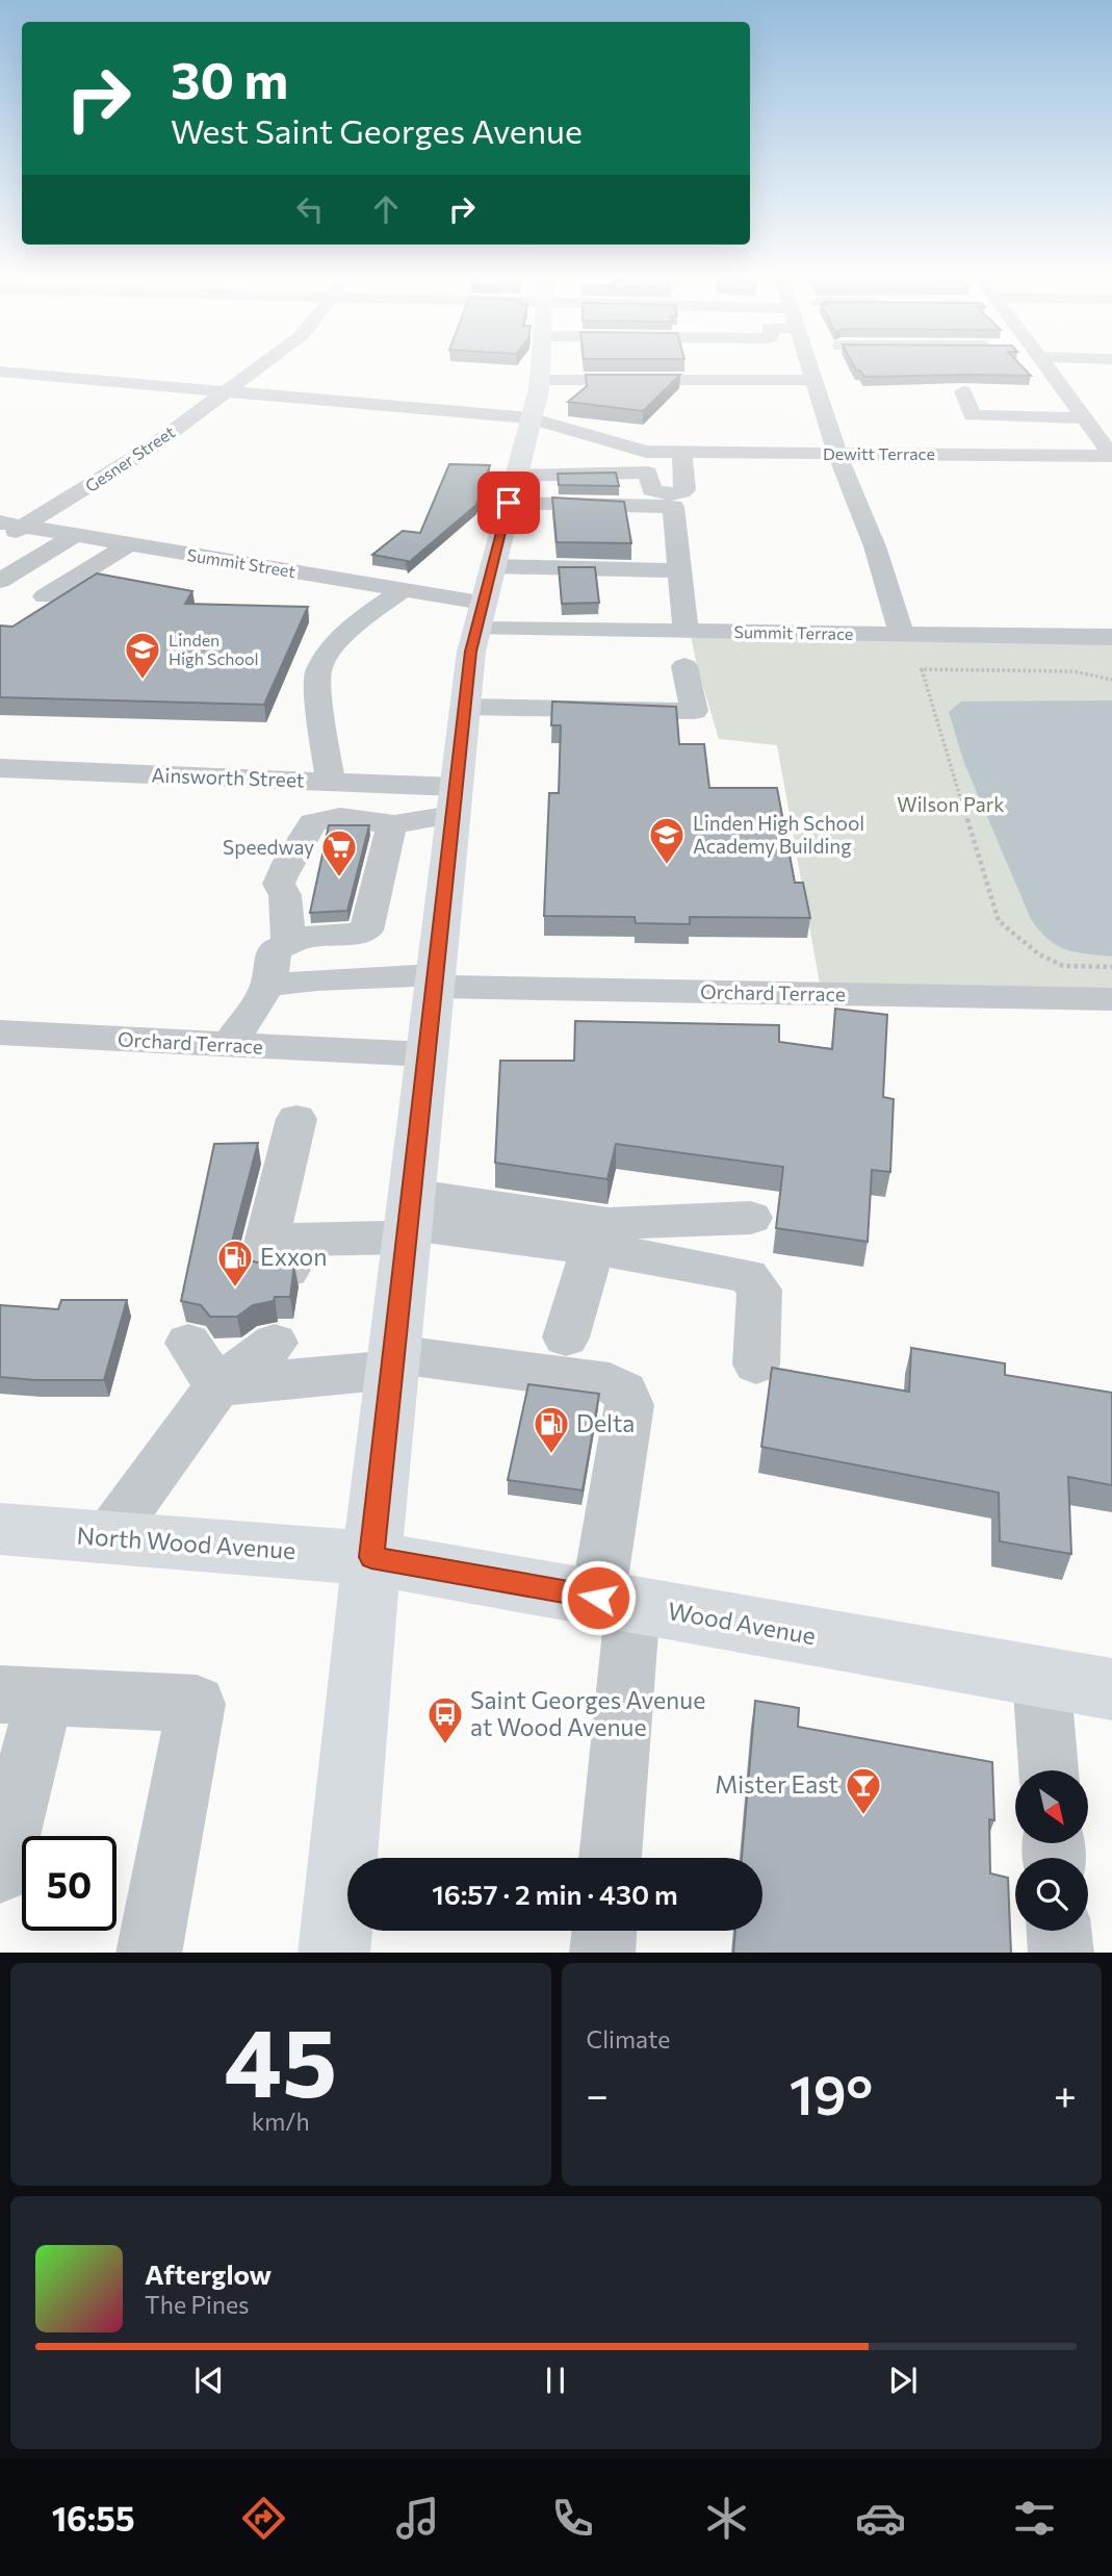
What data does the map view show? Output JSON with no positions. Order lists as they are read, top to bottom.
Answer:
{
  "streets": {
    "main road": ["North Wood Avenue", "Wood Avenue"],
    "street": [
      "Dewitt Terrace",
      "Gesner Street",
      "Summit Street",
      "Summit Terrace",
      "Ainsworth Street",
      "Orchard Terrace"
    ]
  },
  "crossings": [
    ["Dewitt Terrace", "Gesner Street"],
    ["Gesner Street", "Summit Street"],
    ["North Wood Avenue", "Wood Avenue"]
  ],
  "parks": ["Wilson Park"],
  "places": {
    "school or university": ["Linden High School", "Linden High School Academy Building"],
    "supermarket": ["Speedway"],
    "fuel station": ["Exxon", "Delta"],
    "bus stop": ["Saint Georges Avenue at Wood Avenue"],
    "bar": ["Mister East"]
  },
  "north": "bottom right",
  "page": {
    "turn": ["30 m", "West Saint Georges Avenue"],
    "limit": "50",
    "trip": "16:57 · 2 min · 430 m",
    "tile": [
      ["45", "km/h"],
      "Climate"
    ],
    "heat": ["−", "19°", "+"],
    "song": ["Afterglow", "The Pines"],
    "tabs": "16:55"
  }
}
